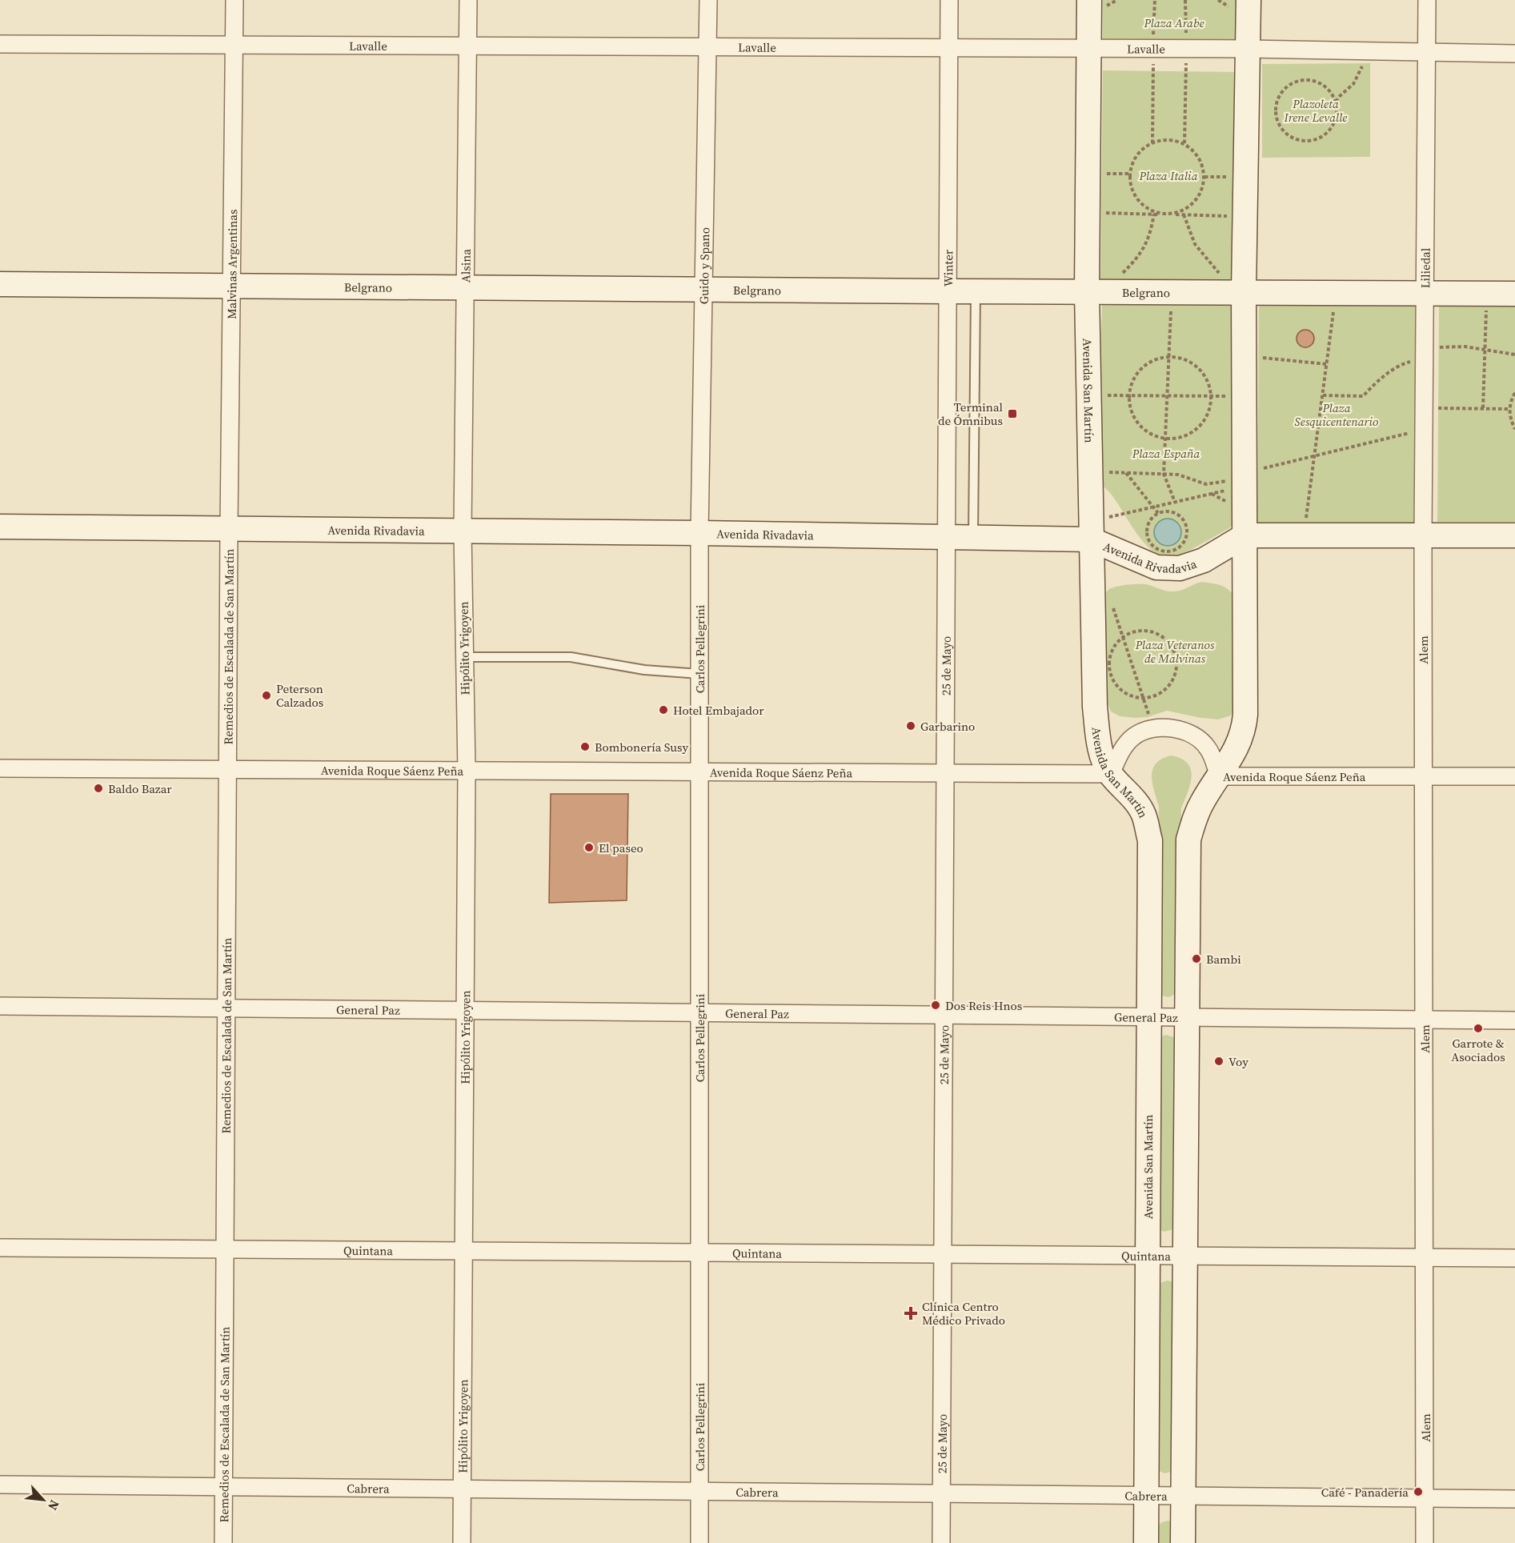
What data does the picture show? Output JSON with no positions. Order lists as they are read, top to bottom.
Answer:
{
  "streets": {
    "main road": ["Belgrano", "Avenida San Martín", "Avenida Rivadavia"],
    "street": [
      "Lavalle",
      "Malvinas Argentinas",
      "Alsina",
      "Guido y Spano",
      "Liliedal",
      "Winter",
      "Remedios de Escalada de San Martín",
      "Hipólito Yrigoyen",
      "Carlos Pellegrini",
      "Alem",
      "25 de Mayo",
      "Avenida Roque Sáenz Peña",
      "General Paz",
      "Quintana",
      "Cabrera"
    ]
  },
  "crossings": [
    ["Lavalle", "Malvinas Argentinas"],
    ["Lavalle", "Alsina"],
    ["Lavalle", "Guido y Spano"],
    ["Lavalle", "Liliedal"],
    ["Lavalle", "Winter"],
    ["Lavalle", "Avenida San Martín"],
    ["Malvinas Argentinas", "Belgrano"],
    ["Malvinas Argentinas", "Avenida Rivadavia"],
    ["Malvinas Argentinas", "Remedios de Escalada de San Martín"],
    ["Alsina", "Belgrano"],
    ["Alsina", "Avenida Rivadavia"],
    ["Alsina", "Hipólito Yrigoyen"],
    ["Guido y Spano", "Belgrano"],
    ["Guido y Spano", "Avenida Rivadavia"],
    ["Guido y Spano", "Carlos Pellegrini"],
    ["Liliedal", "Belgrano"],
    ["Liliedal", "Alem"],
    ["Winter", "Belgrano"],
    ["Winter", "Avenida Rivadavia"],
    ["Winter", "25 de Mayo"],
    ["Belgrano", "Avenida San Martín"],
    ["Avenida San Martín", "Avenida Rivadavia"],
    ["Avenida San Martín", "Avenida Roque Sáenz Peña"],
    ["Avenida San Martín", "General Paz"],
    ["Avenida San Martín", "Quintana"],
    ["Avenida San Martín", "Cabrera"],
    ["Avenida Rivadavia", "Remedios de Escalada de San Martín"],
    ["Avenida Rivadavia", "Hipólito Yrigoyen"],
    ["Avenida Rivadavia", "Carlos Pellegrini"],
    ["Avenida Rivadavia", "25 de Mayo"],
    ["Remedios de Escalada de San Martín", "Avenida Roque Sáenz Peña"],
    ["Remedios de Escalada de San Martín", "General Paz"],
    ["Remedios de Escalada de San Martín", "Quintana"],
    ["Remedios de Escalada de San Martín", "Cabrera"],
    ["Hipólito Yrigoyen", "Avenida Roque Sáenz Peña"],
    ["Hipólito Yrigoyen", "General Paz"],
    ["Hipólito Yrigoyen", "Quintana"],
    ["Hipólito Yrigoyen", "Cabrera"],
    ["Carlos Pellegrini", "Avenida Roque Sáenz Peña"],
    ["Carlos Pellegrini", "General Paz"],
    ["Carlos Pellegrini", "Quintana"],
    ["Carlos Pellegrini", "Cabrera"],
    ["Alem", "Avenida Roque Sáenz Peña"],
    ["Alem", "General Paz"],
    ["Alem", "Quintana"],
    ["Alem", "Cabrera"],
    ["25 de Mayo", "Avenida Roque Sáenz Peña"],
    ["25 de Mayo", "General Paz"],
    ["25 de Mayo", "Quintana"],
    ["25 de Mayo", "Cabrera"]
  ],
  "parks": [
    "Plaza Arabe",
    "Plazoleta Irene Levalle",
    "Plaza Italia",
    "Plaza Sesquicentenario",
    "Plaza España",
    "Plaza Veteranos de Malvinas"
  ],
  "places": {
    "transit": ["Terminal de Ómnibus"],
    "other": [
      "Peterson Calzados",
      "Hotel Embajador",
      "Garbarino",
      "Bombonería Susy",
      "Baldo Bazar",
      "El paseo",
      "Bambi",
      "Dos Reis Hnos",
      "Garrote & Asociados",
      "Voy",
      "Café - Panadería"
    ],
    "health": ["Clínica Centro Médico Privado"]
  },
  "north": "bottom right"
}
